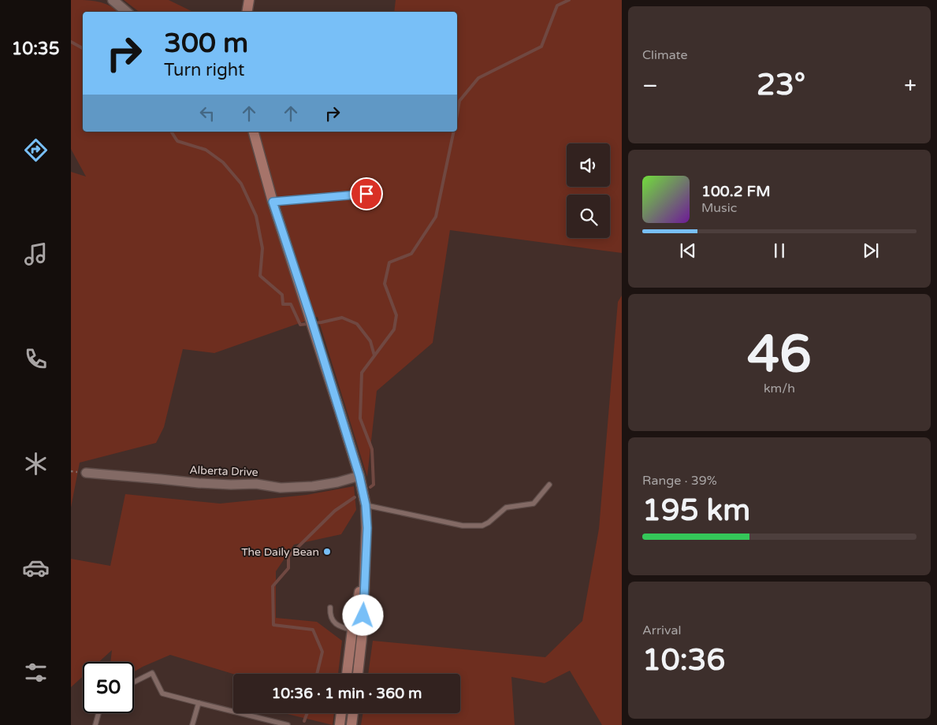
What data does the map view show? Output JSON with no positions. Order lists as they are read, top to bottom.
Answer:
{
  "streets": {
    "street": ["Alberta Drive"]
  },
  "places": ["The Daily Bean"],
  "page": {
    "tabs": "10:35",
    "tile": [
      "Climate",
      ["46", "km/h"],
      ["Range · 39%", "195 km"],
      ["Arrival", "10:36"]
    ],
    "turn": ["300 m", "Turn right"],
    "heat": ["−", "23°", "+"],
    "song": ["100.2 FM", "Music"],
    "limit": "50",
    "trip": "10:36 · 1 min · 360 m"
  }
}
